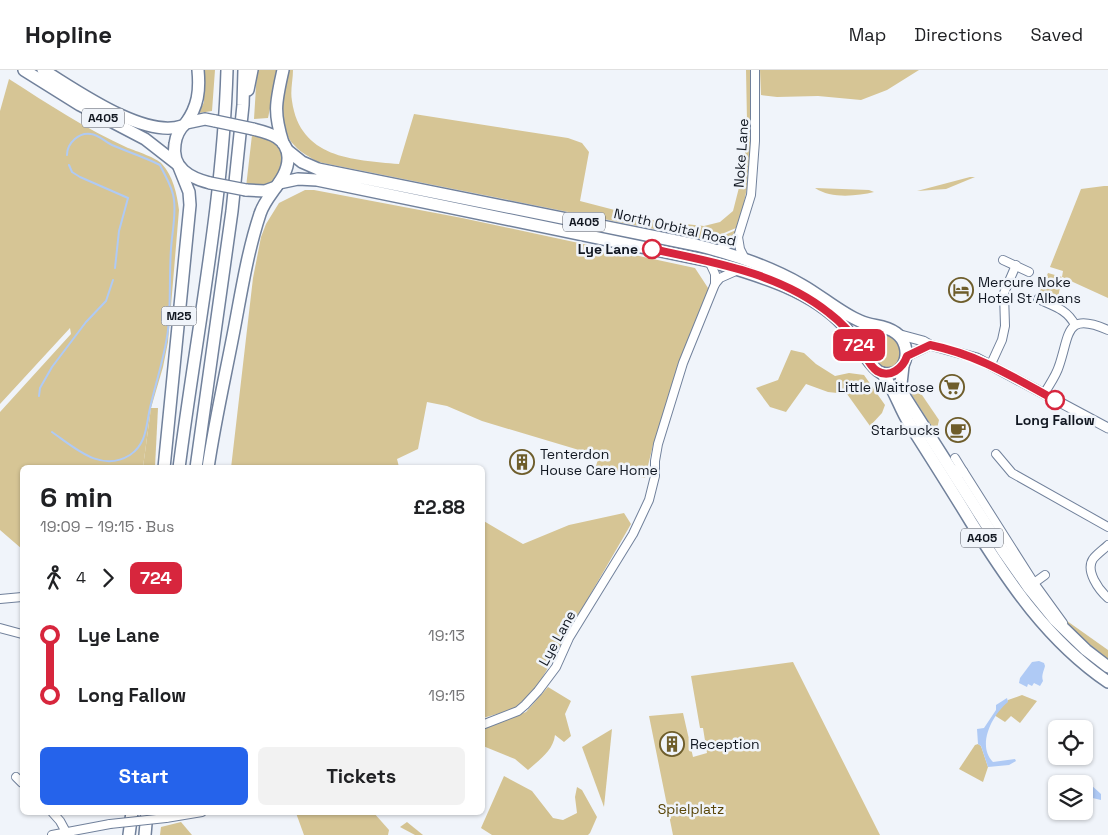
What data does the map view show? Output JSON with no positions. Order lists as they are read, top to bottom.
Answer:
{
  "streets": {
    "highway": ["A405", "North Orbital Road", "M25"],
    "street": ["Noke Lane", "Lye Lane"]
  },
  "crossings": [
    ["A405", "North Orbital Road"],
    ["A405", "M25"],
    ["North Orbital Road", "M25"]
  ],
  "parks": ["Spielplatz"],
  "places": {
    "other": ["Lye Lane", "Long Fallow"],
    "hotel": ["Mercure Noke Hotel St Albans"],
    "supermarket": ["Little Waitrose"],
    "cafe": ["Starbucks"],
    "building": ["Tenterdon House Care Home", "Reception"]
  },
  "lines": ["bus line 724"],
  "page": {
    "header": "Hopline",
    "nav": ["Map", "Directions", "Saved"],
    "on_map": "724",
    "heading": ["6 min", "19:09 – 19:15 · Bus", "£2.88"],
    "legs": ["4", "724"],
    "list": [
      {
        "name": "Lye Lane",
        "value": "19:13"
      },
      {
        "name": "Long Fallow",
        "value": "19:15"
      }
    ],
    "buttons": ["Start", "Tickets"]
  }
}
